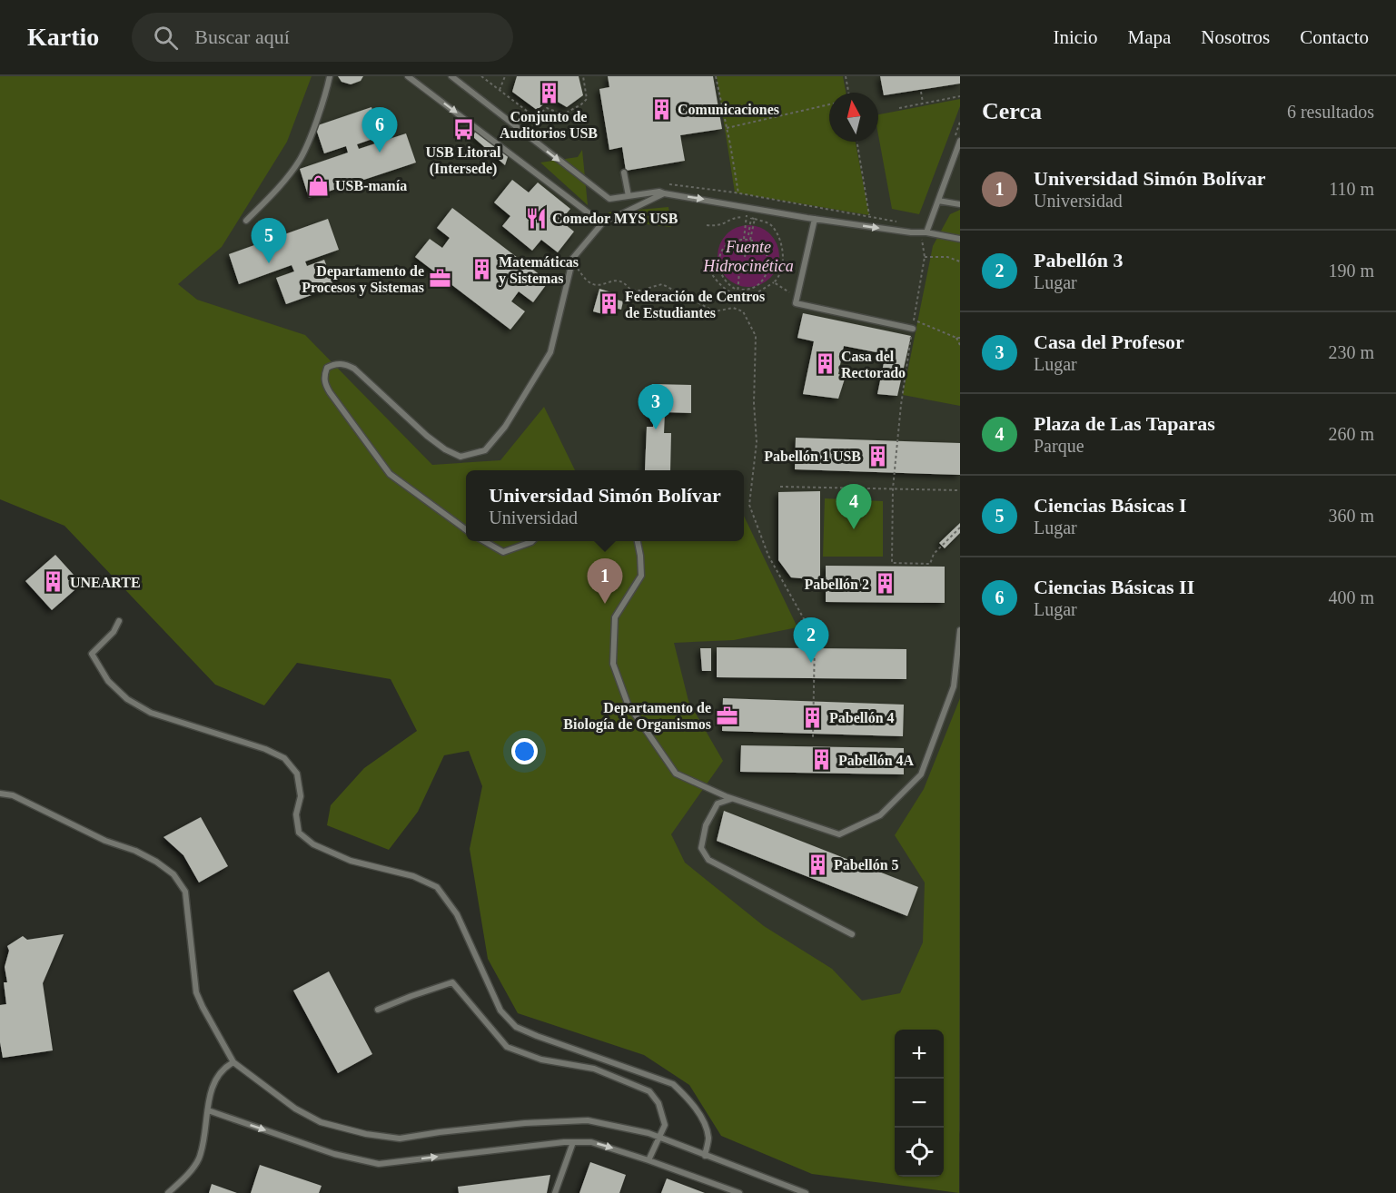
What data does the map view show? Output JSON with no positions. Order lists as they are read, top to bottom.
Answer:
{
  "water": ["Fuente Hidrocinética"],
  "places": {
    "building": [
      "Conjunto de Auditorios USB",
      "Comunicaciones",
      "Matemáticas y Sistemas",
      "Federación de Centros de Estudiantes",
      "Casa del Rectorado",
      "Pabellón 1 USB",
      "UNEARTE",
      "Pabellón 2",
      "Pabellón 4",
      "Pabellón 4A",
      "Pabellón 5"
    ],
    "bus stop": ["USB Litoral (Intersede)"],
    "shop": ["USB-manía"],
    "restaurant": ["Comedor MYS USB"],
    "office": ["Departamento de Procesos y Sistemas", "Departamento de Biología de Organismos"]
  },
  "north": "top",
  "page": {
    "header": "Kartio",
    "search": "Buscar aquí",
    "nav": [
      "Inicio",
      "Mapa",
      "Nosotros",
      "Contacto"
    ],
    "heading": ["Cerca", "6 resultados"],
    "pins": [
      "6",
      "5",
      "3",
      "4",
      "1",
      "2"
    ],
    "list": [
      {
        "mark": "1",
        "name": "Universidad Simón Bolívar",
        "note": "Universidad",
        "value": "110 m"
      },
      {
        "mark": "2",
        "name": "Pabellón 3",
        "note": "Lugar",
        "value": "190 m"
      },
      {
        "mark": "3",
        "name": "Casa del Profesor",
        "note": "Lugar",
        "value": "230 m"
      },
      {
        "mark": "4",
        "name": "Plaza de Las Taparas",
        "note": "Parque",
        "value": "260 m"
      },
      {
        "mark": "5",
        "name": "Ciencias Básicas I",
        "note": "Lugar",
        "value": "360 m"
      },
      {
        "mark": "6",
        "name": "Ciencias Básicas II",
        "note": "Lugar",
        "value": "400 m"
      }
    ],
    "popup": ["Universidad Simón Bolívar", "Universidad"],
    "map_buttons": ["+", "−"]
  }
}
